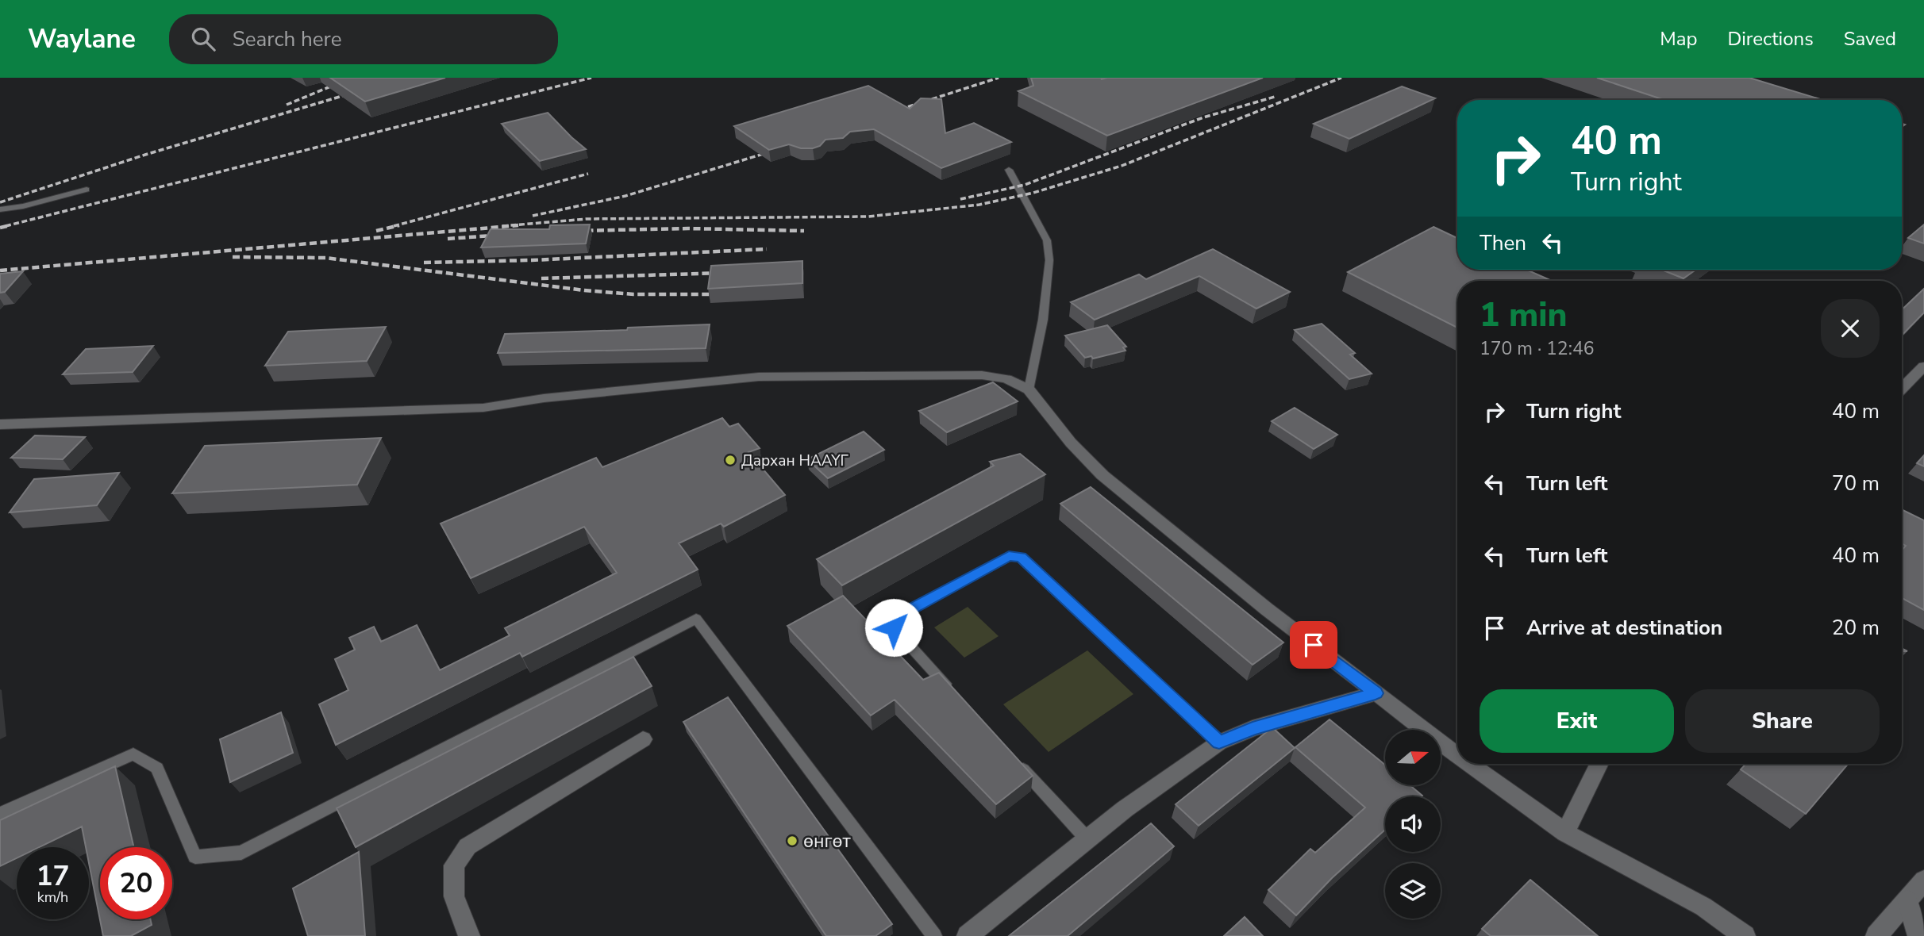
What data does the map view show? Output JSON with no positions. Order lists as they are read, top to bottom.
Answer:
{
  "places": ["Дархан НААҮГ", "өнгөт"],
  "north": "right",
  "page": {
    "header": "Waylane",
    "search": "Search here",
    "nav": ["Map", "Directions", "Saved"],
    "turn": ["40 m", "Turn right"],
    "then": "Then",
    "heading": ["1 min", "170 m · 12:46"],
    "list": [
      {
        "name": "Turn right",
        "value": "40 m"
      },
      {
        "name": "Turn left",
        "value": "70 m"
      },
      {
        "name": "Turn left",
        "value": "40 m"
      },
      {
        "name": "Arrive at destination",
        "value": "20 m"
      }
    ],
    "buttons": ["Exit", "Share"],
    "speed": "17 km/h",
    "limit": "20"
  }
}
